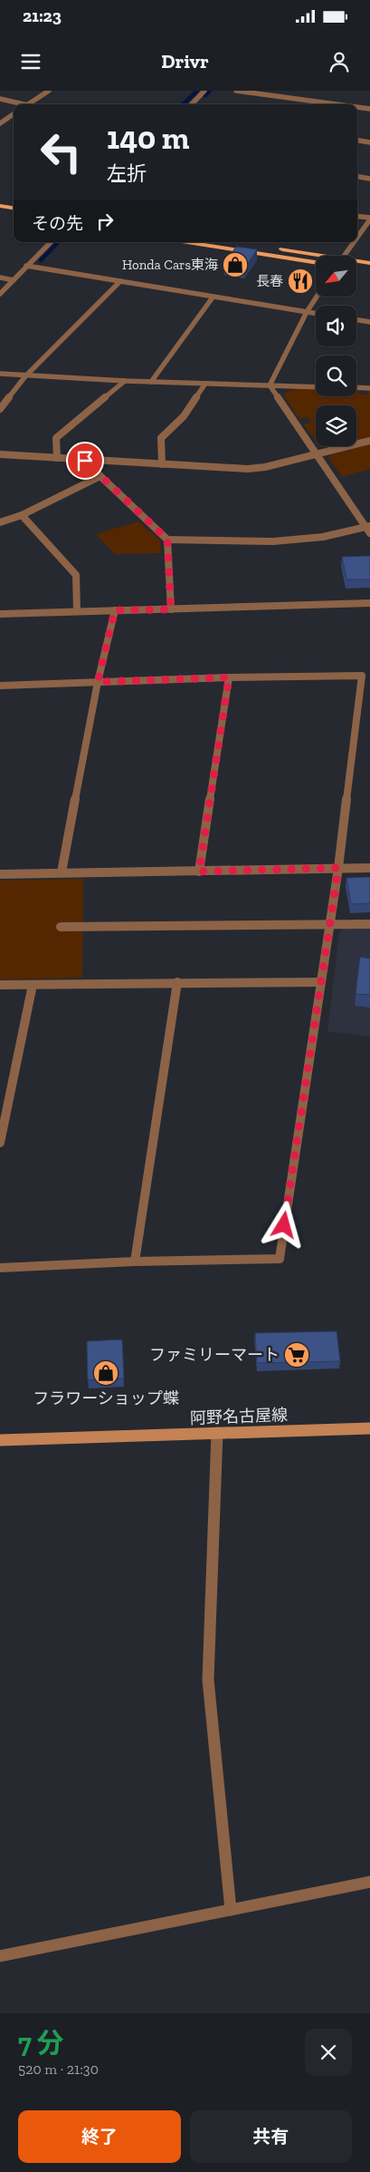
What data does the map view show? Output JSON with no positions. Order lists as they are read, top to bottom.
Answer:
{
  "streets": {
    "main road": ["阿野名古屋線"]
  },
  "places": {
    "shop": ["Honda Cars東海", "フラワーショップ蝶"],
    "restaurant": ["長春"],
    "supermarket": ["ファミリーマート"]
  },
  "north": "bottom left",
  "page": {
    "status": "21:23",
    "header": "Drivr",
    "turn": ["140 m", "左折"],
    "then": "その先",
    "heading": ["7 分", "520 m · 21:30"],
    "buttons": ["終了", "共有"]
  }
}
